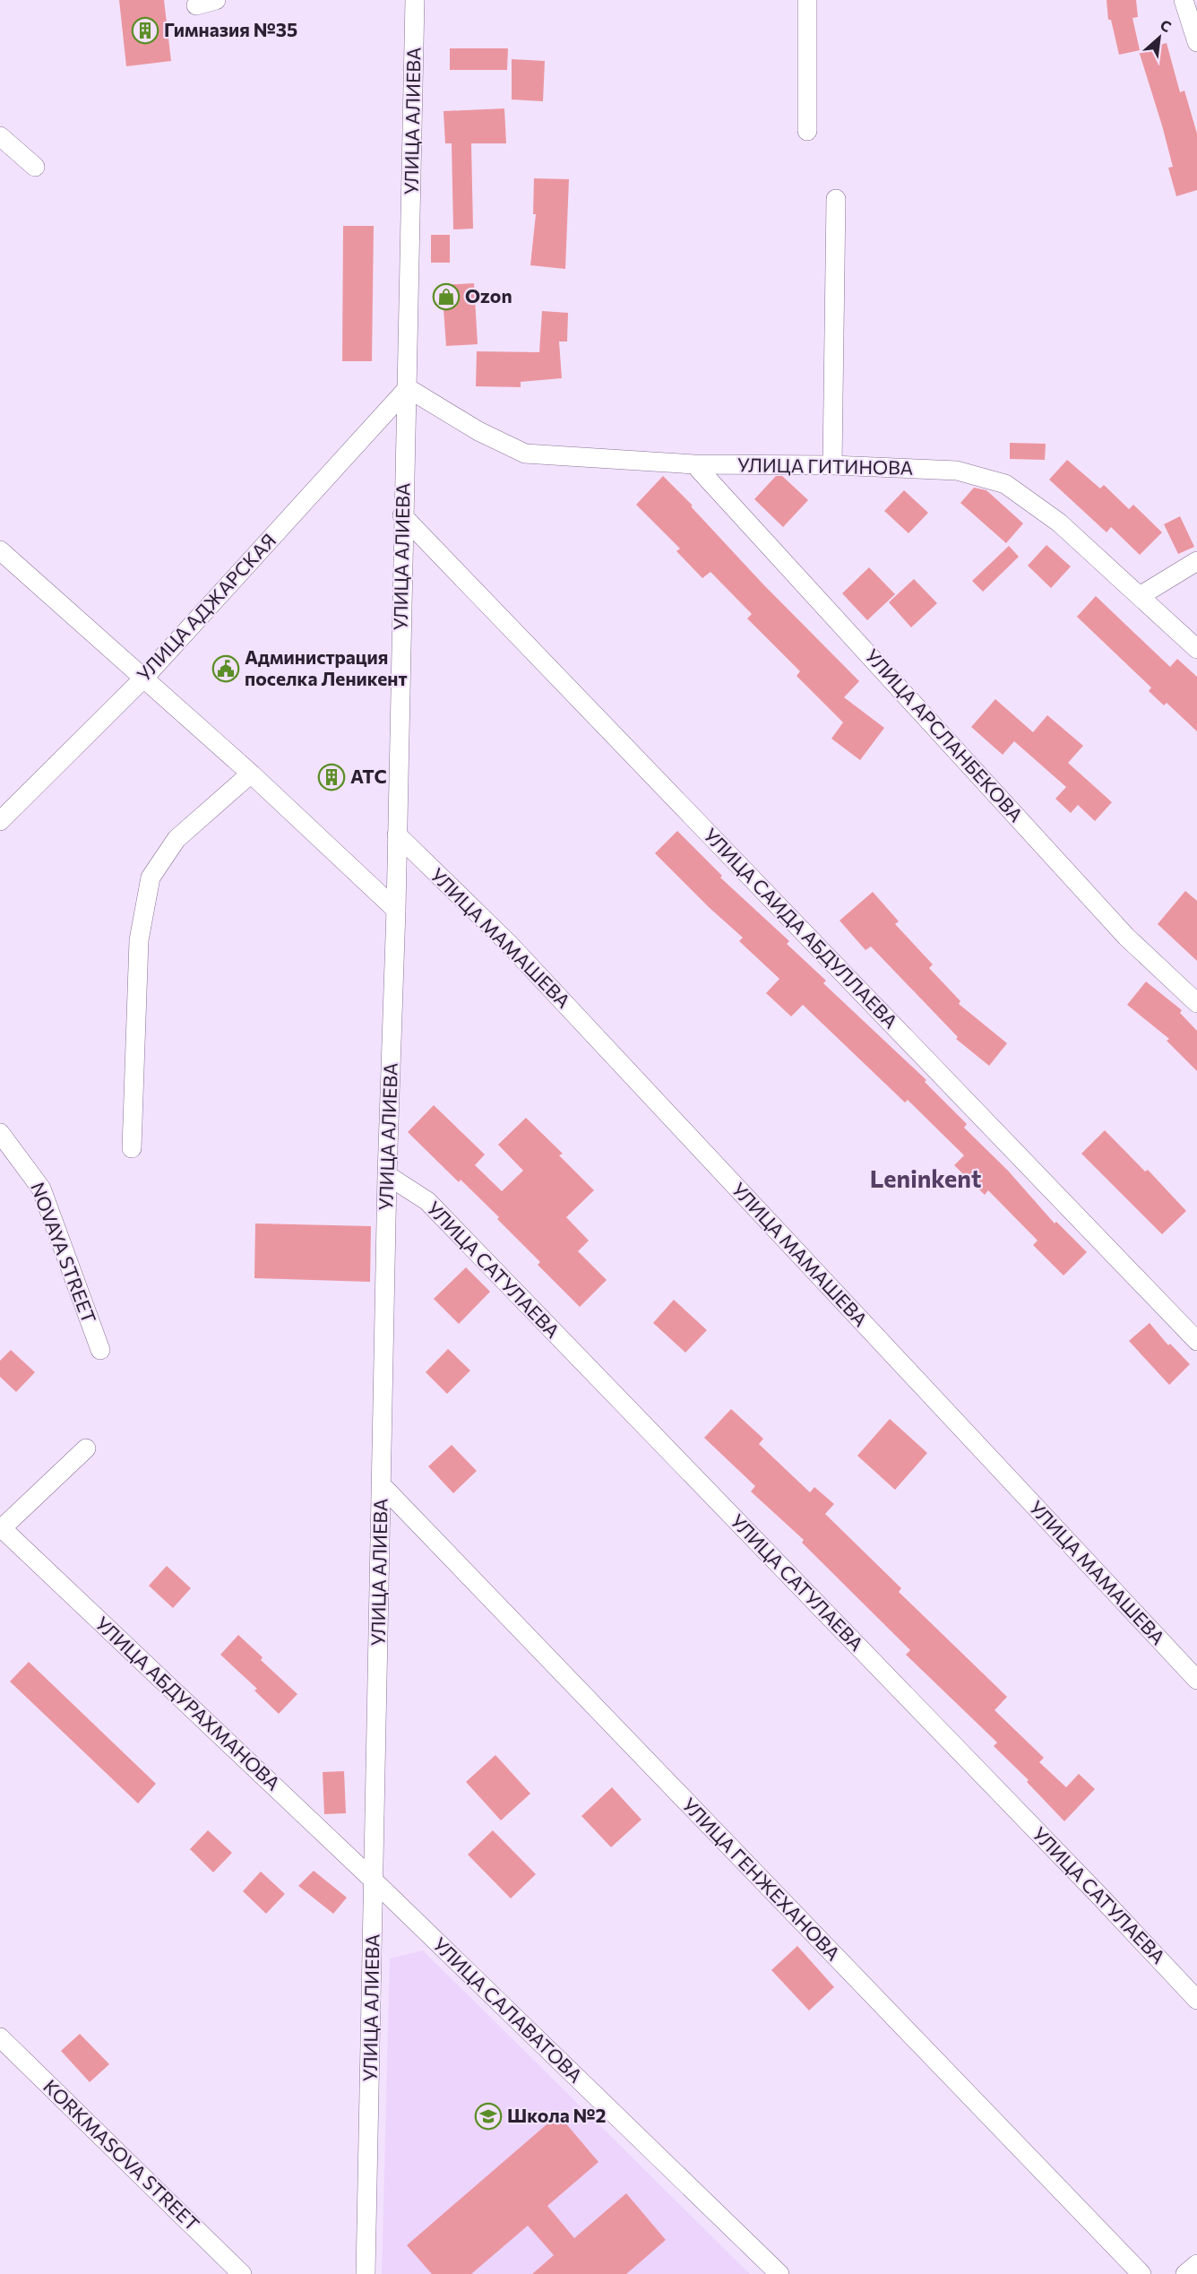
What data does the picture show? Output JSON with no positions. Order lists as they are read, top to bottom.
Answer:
{
  "streets": {
    "street": [
      "УЛИЦА АЛИЕВА",
      "УЛИЦА ГИТИНОВА",
      "УЛИЦА АДЖАРСКАЯ",
      "УЛИЦА АРСЛАНБЕКОВА",
      "УЛИЦА САИДА АБДУЛЛАЕВА",
      "УЛИЦА МАМАШЕВА",
      "NOVAYA STREET",
      "УЛИЦА САТУЛАЕВА",
      "УЛИЦА АБДУРАХМАНОВА",
      "УЛИЦА ГЕНЖЕХАНОВА",
      "УЛИЦА САЛАВАТОВА",
      "KORKMASOVA STREET"
    ]
  },
  "crossings": [
    ["УЛИЦА АЛИЕВА", "УЛИЦА ГИТИНОВА"],
    ["УЛИЦА АЛИЕВА", "УЛИЦА АДЖАРСКАЯ"],
    ["УЛИЦА АЛИЕВА", "УЛИЦА САИДА АБДУЛЛАЕВА"],
    ["УЛИЦА АЛИЕВА", "УЛИЦА МАМАШЕВА"],
    ["УЛИЦА АЛИЕВА", "УЛИЦА САТУЛАЕВА"],
    ["УЛИЦА АЛИЕВА", "УЛИЦА АБДУРАХМАНОВА"],
    ["УЛИЦА АЛИЕВА", "УЛИЦА ГЕНЖЕХАНОВА"],
    ["УЛИЦА АЛИЕВА", "УЛИЦА САЛАВАТОВА"],
    ["УЛИЦА ГИТИНОВА", "УЛИЦА АДЖАРСКАЯ"],
    ["УЛИЦА ГИТИНОВА", "УЛИЦА АРСЛАНБЕКОВА"],
    ["УЛИЦА АБДУРАХМАНОВА", "УЛИЦА САЛАВАТОВА"]
  ],
  "districts": ["Leninkent"],
  "places": {
    "building": ["Гимназия №35", "АТС"],
    "shop": ["Ozon"],
    "public building": ["Администрация поселка Леникент"],
    "school or university": ["Школа №2"]
  },
  "north": "top right"
}
